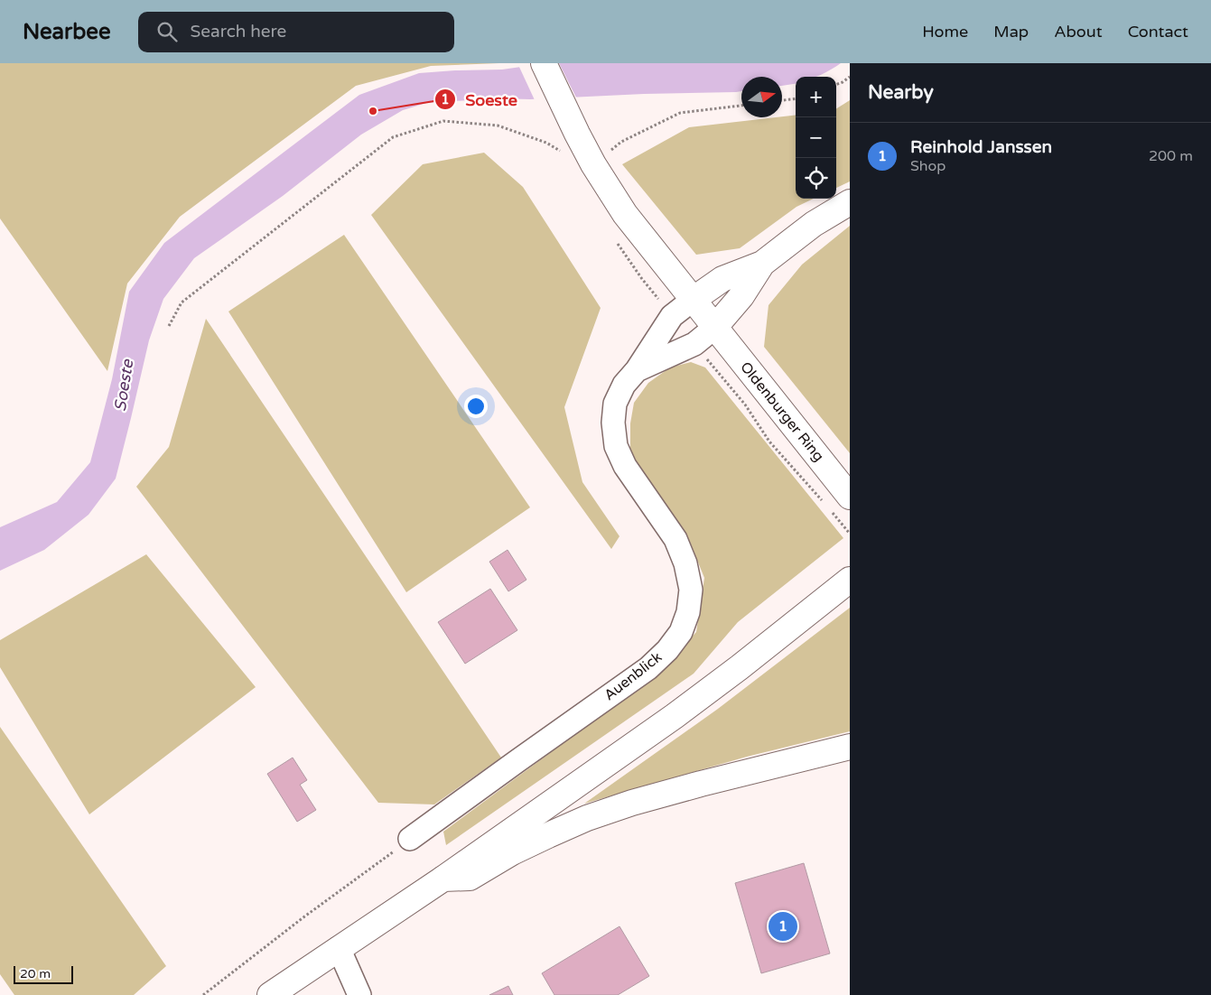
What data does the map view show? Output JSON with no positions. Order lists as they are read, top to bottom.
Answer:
{
  "streets": {
    "main road": ["Oldenburger Ring"],
    "street": ["Auenblick"]
  },
  "crossings": [
    ["Oldenburger Ring", "Auenblick"]
  ],
  "water": ["Soeste"],
  "places": ["Soeste"],
  "scale_bar": "20 m",
  "north": "right",
  "page": {
    "header": "Nearbee",
    "search": "Search here",
    "nav": [
      "Home",
      "Map",
      "About",
      "Contact"
    ],
    "heading": "Nearby",
    "map_buttons": ["+", "−"],
    "list": [
      {
        "mark": "1",
        "name": "Reinhold Janssen",
        "note": "Shop",
        "value": "200 m"
      }
    ],
    "pins": "1",
    "scale": "20 m"
  }
}
